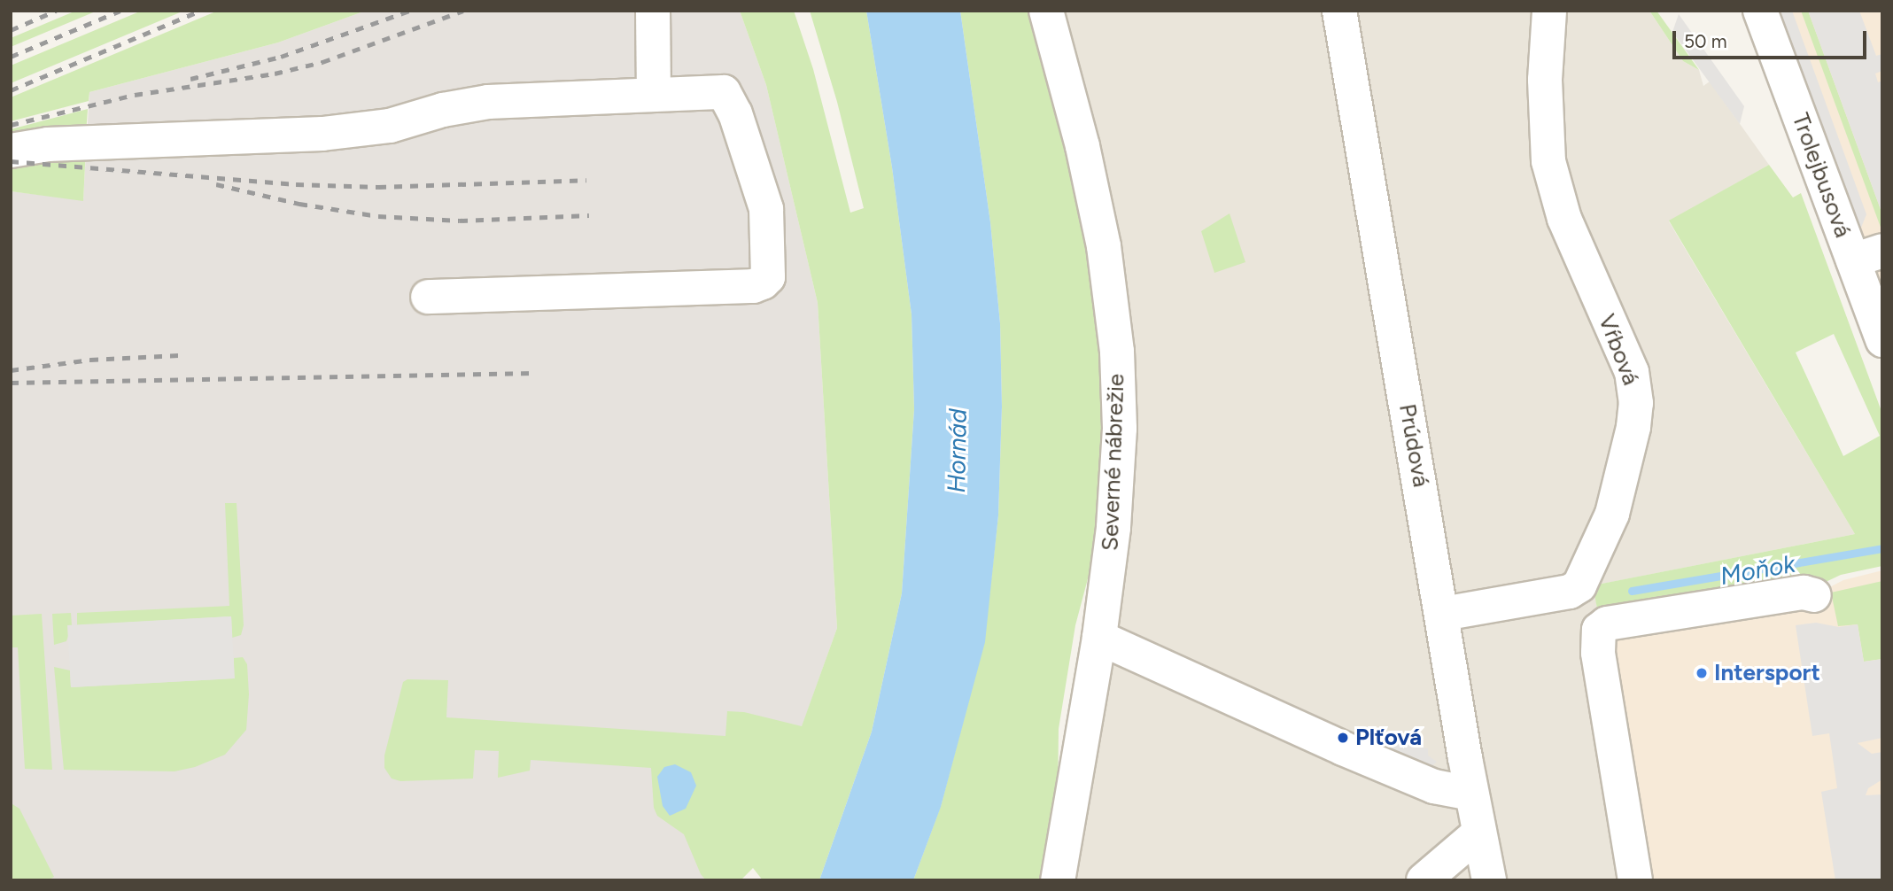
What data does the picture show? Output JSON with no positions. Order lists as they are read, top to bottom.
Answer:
{
  "streets": {
    "street": [
      "Trolejbusová",
      "Vŕbová",
      "Prúdová",
      "Severné nábrežie"
    ]
  },
  "crossings": [
    ["Vŕbová", "Prúdová"]
  ],
  "water": ["Hornád", "Moňok"],
  "places": ["Intersport", "Plťová"],
  "scale_bar": "50 m"
}
